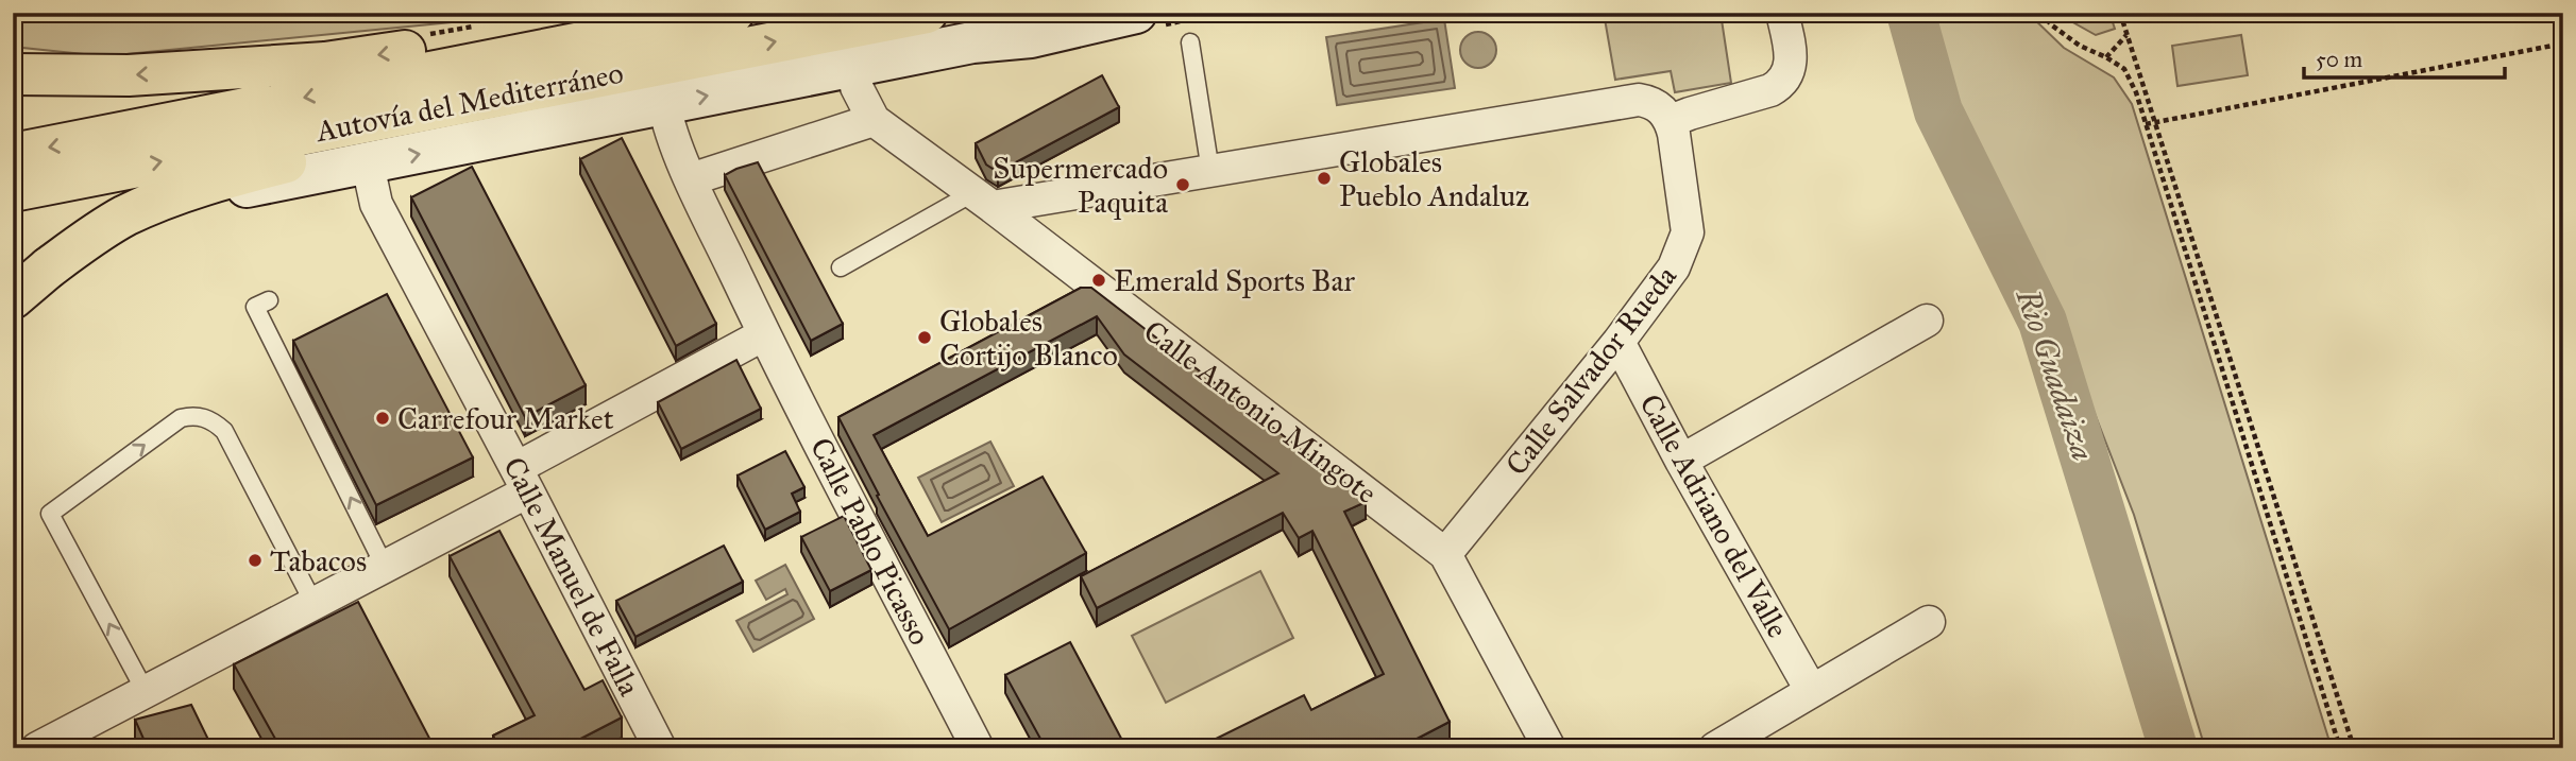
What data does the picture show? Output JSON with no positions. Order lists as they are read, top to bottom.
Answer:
{
  "streets": {
    "main road": ["Autovía del Mediterráneo"],
    "street": [
      "Calle Salvador Rueda",
      "Calle Antonio Mingote",
      "Calle Adriano del Valle",
      "Calle Pablo Picasso",
      "Calle Manuel de Falla"
    ]
  },
  "crossings": [
    ["Calle Salvador Rueda", "Calle Antonio Mingote"],
    ["Calle Salvador Rueda", "Calle Adriano del Valle"]
  ],
  "water": ["Rio Guadaiza"],
  "places": [
    "Globales Pueblo Andaluz",
    "Supermercado Paquita",
    "Emerald Sports Bar",
    "Globales Cortijo Blanco",
    "Carrefour Market",
    "Tabacos"
  ],
  "scale_bar": "50 m"
}
